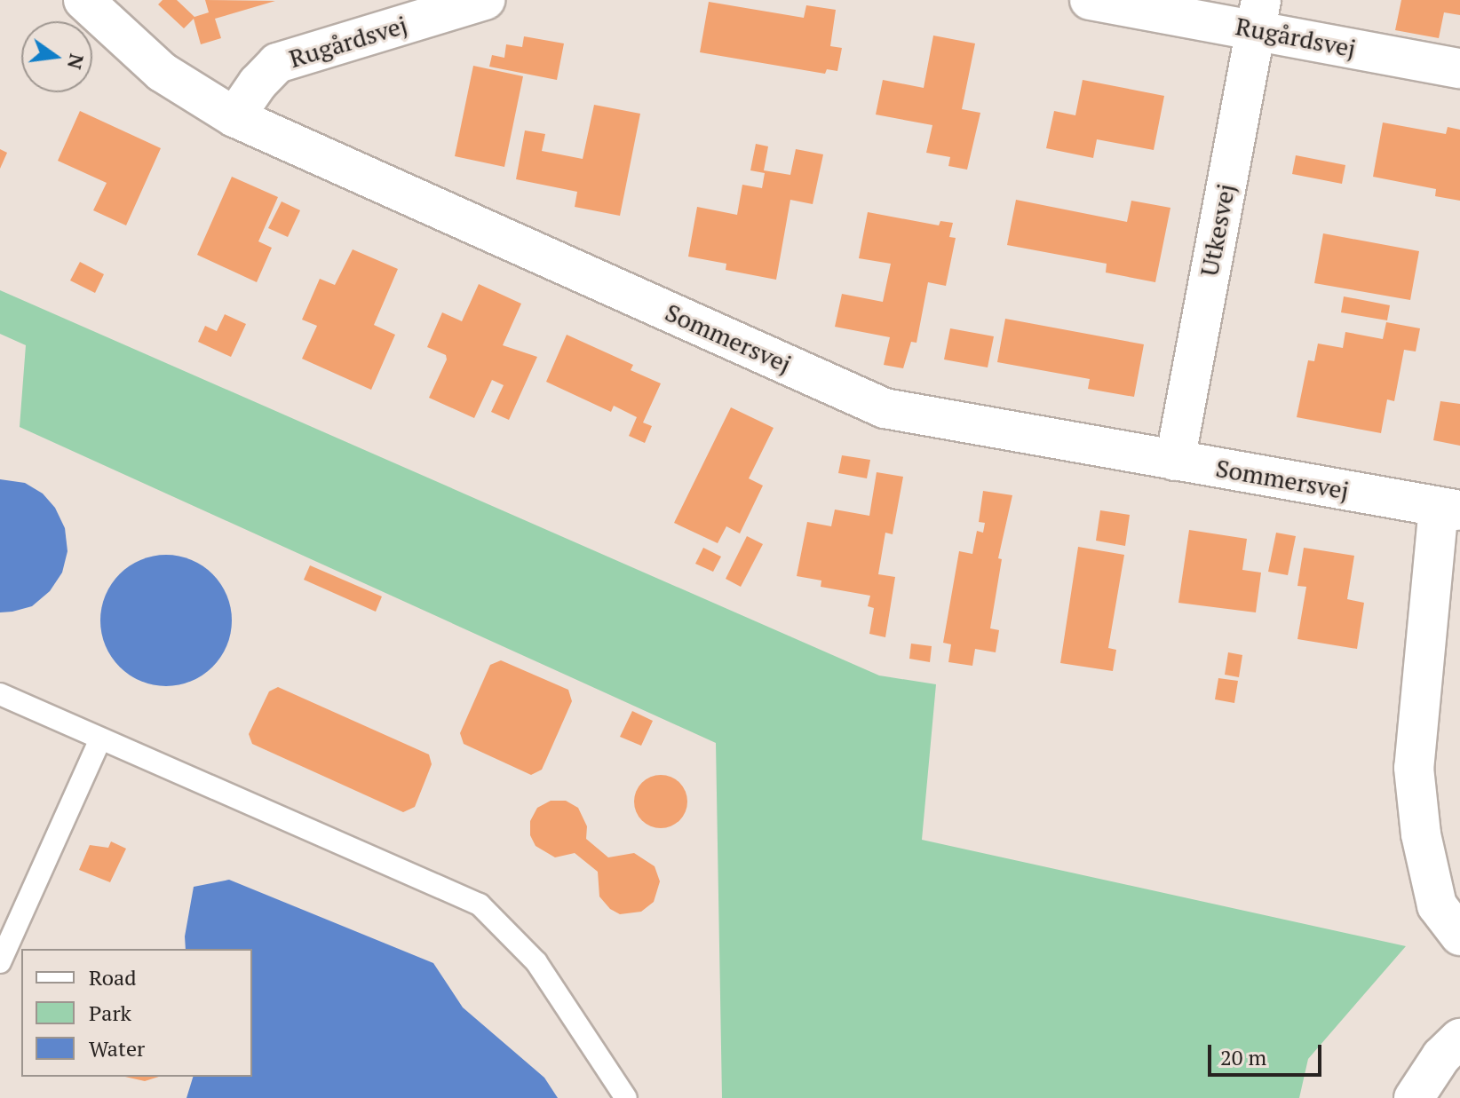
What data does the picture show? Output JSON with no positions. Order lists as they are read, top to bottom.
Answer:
{
  "streets": {
    "street": ["Rugårdsvej", "Utkesvej", "Sommersvej"]
  },
  "crossings": [
    ["Rugårdsvej", "Utkesvej"],
    ["Rugårdsvej", "Sommersvej"],
    ["Utkesvej", "Sommersvej"]
  ],
  "legend": ["Road", "Park", "Water"],
  "scale_bar": "20 m",
  "north": "right"
}
